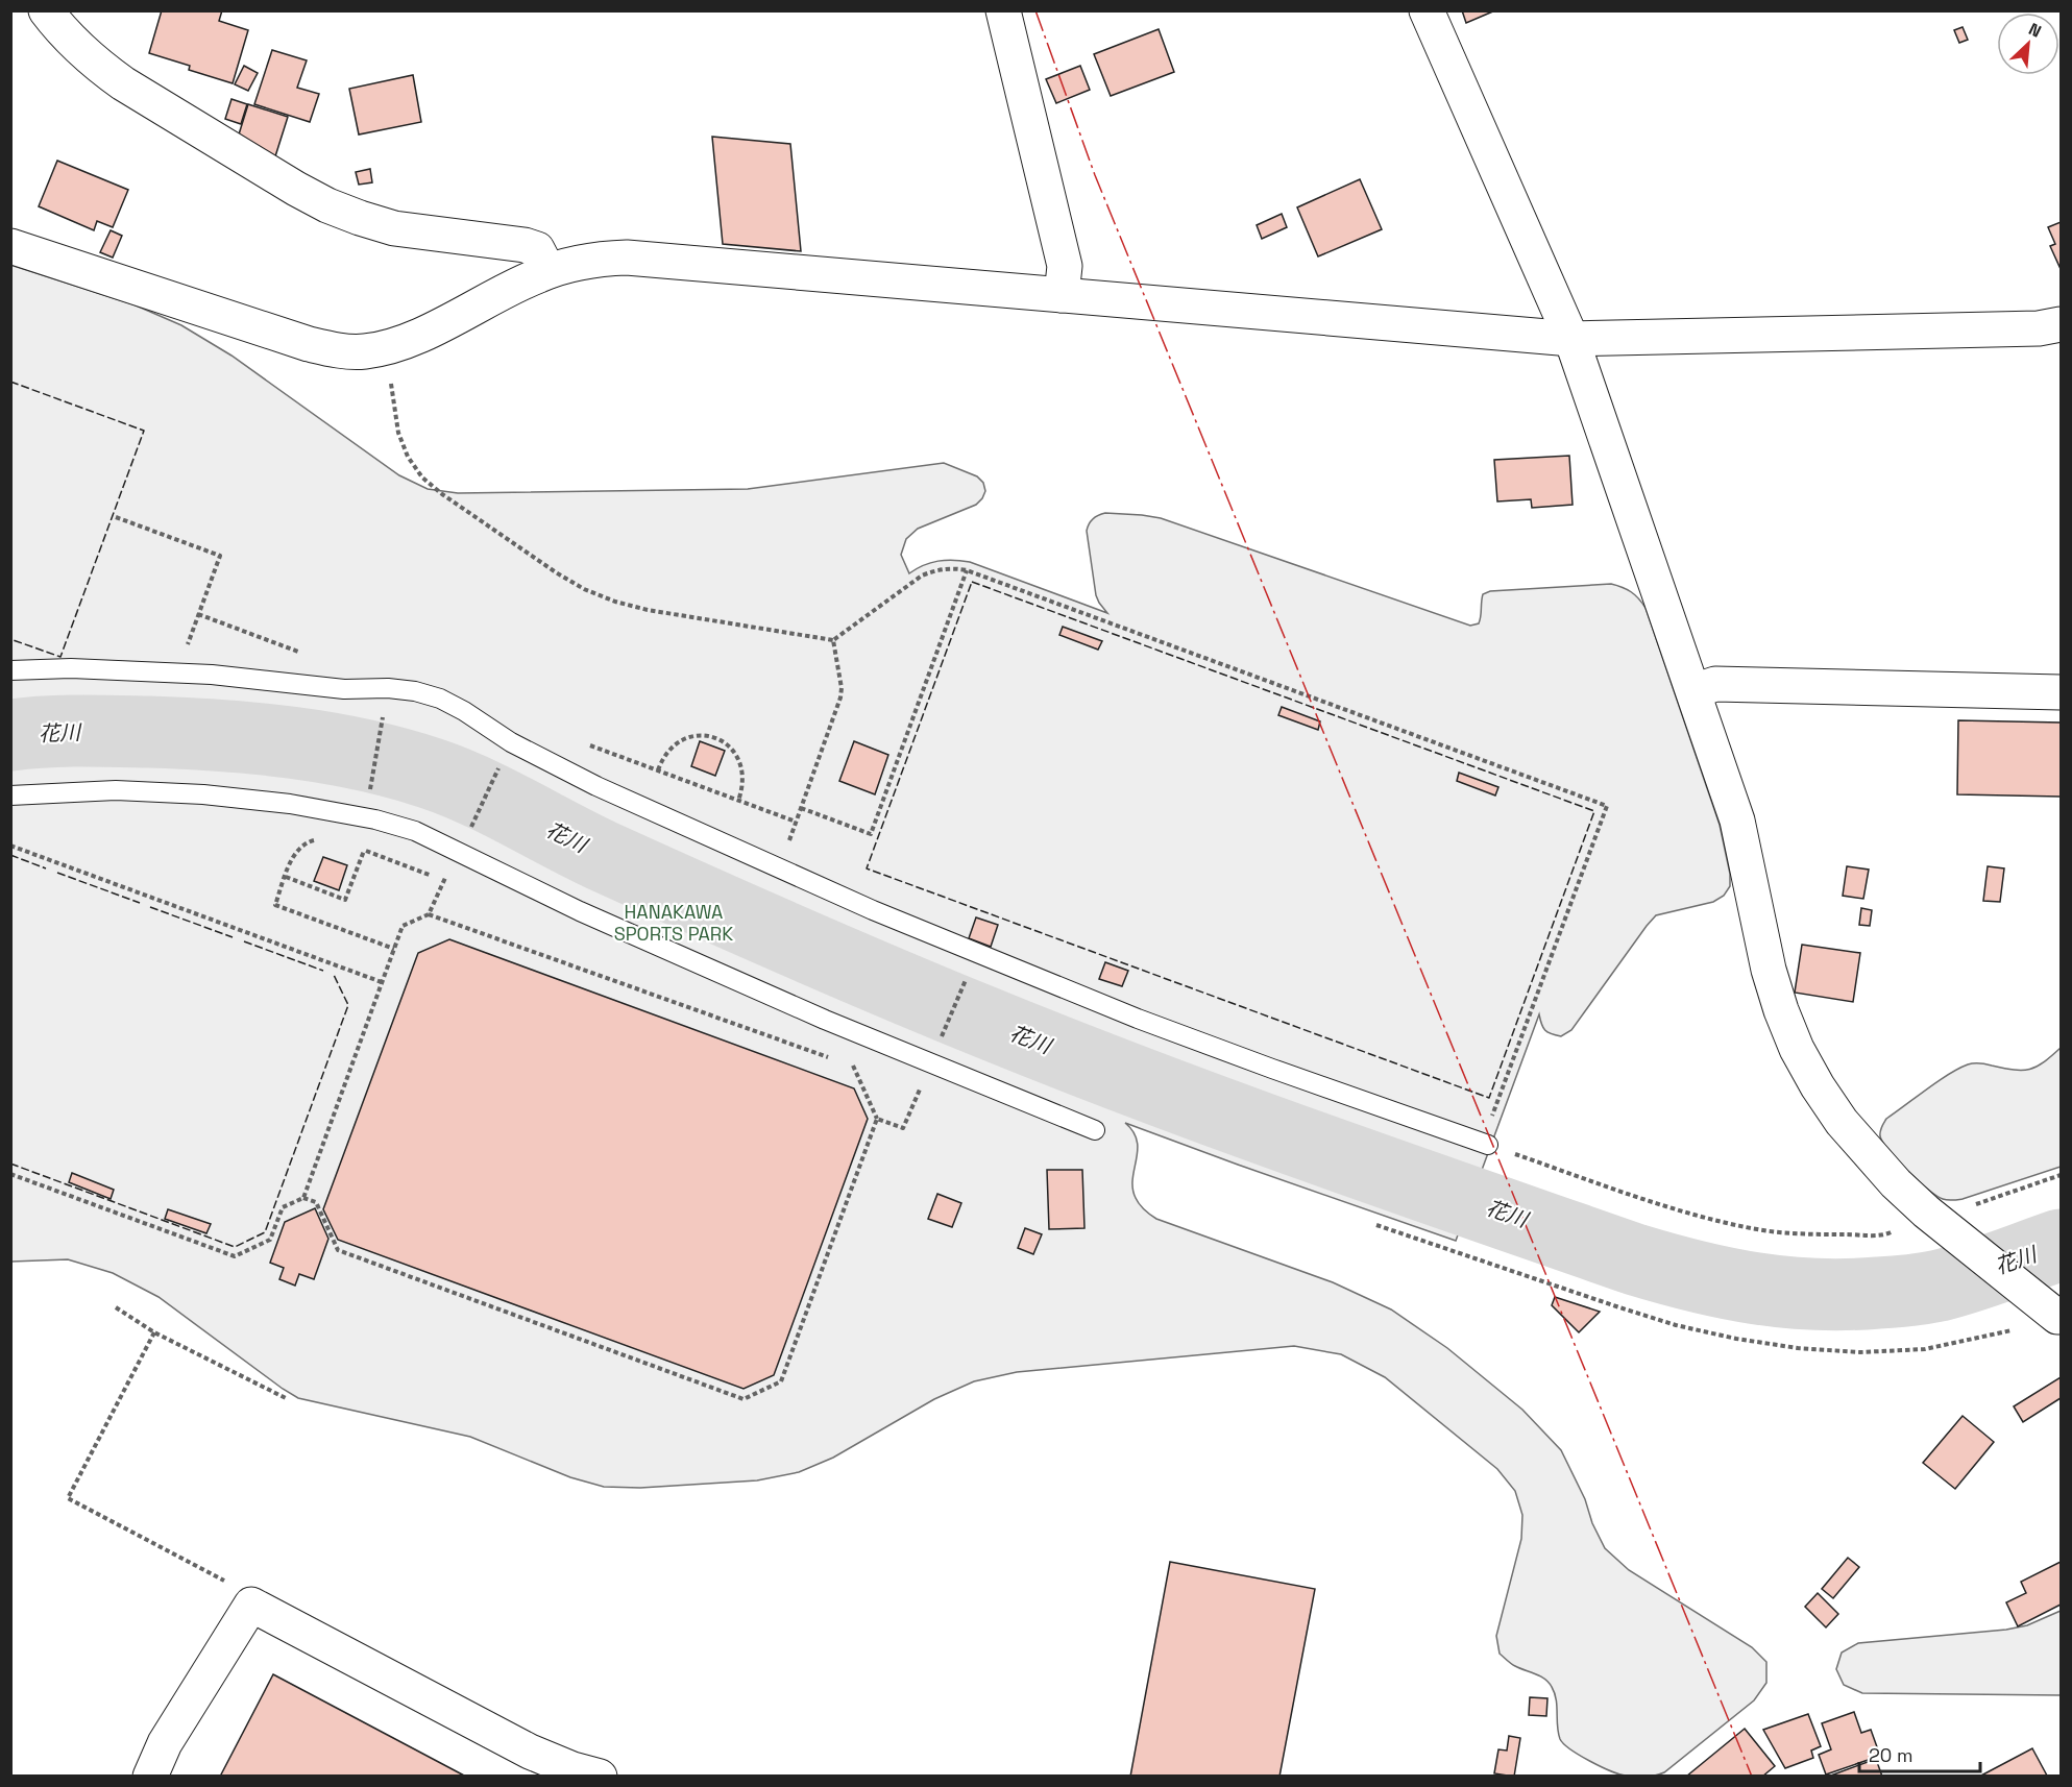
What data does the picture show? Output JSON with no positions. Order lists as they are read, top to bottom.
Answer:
{
  "water": ["花川"],
  "parks": ["HANAKAWA SPORTS PARK"],
  "scale_bar": "20 m",
  "north": "top right"
}
